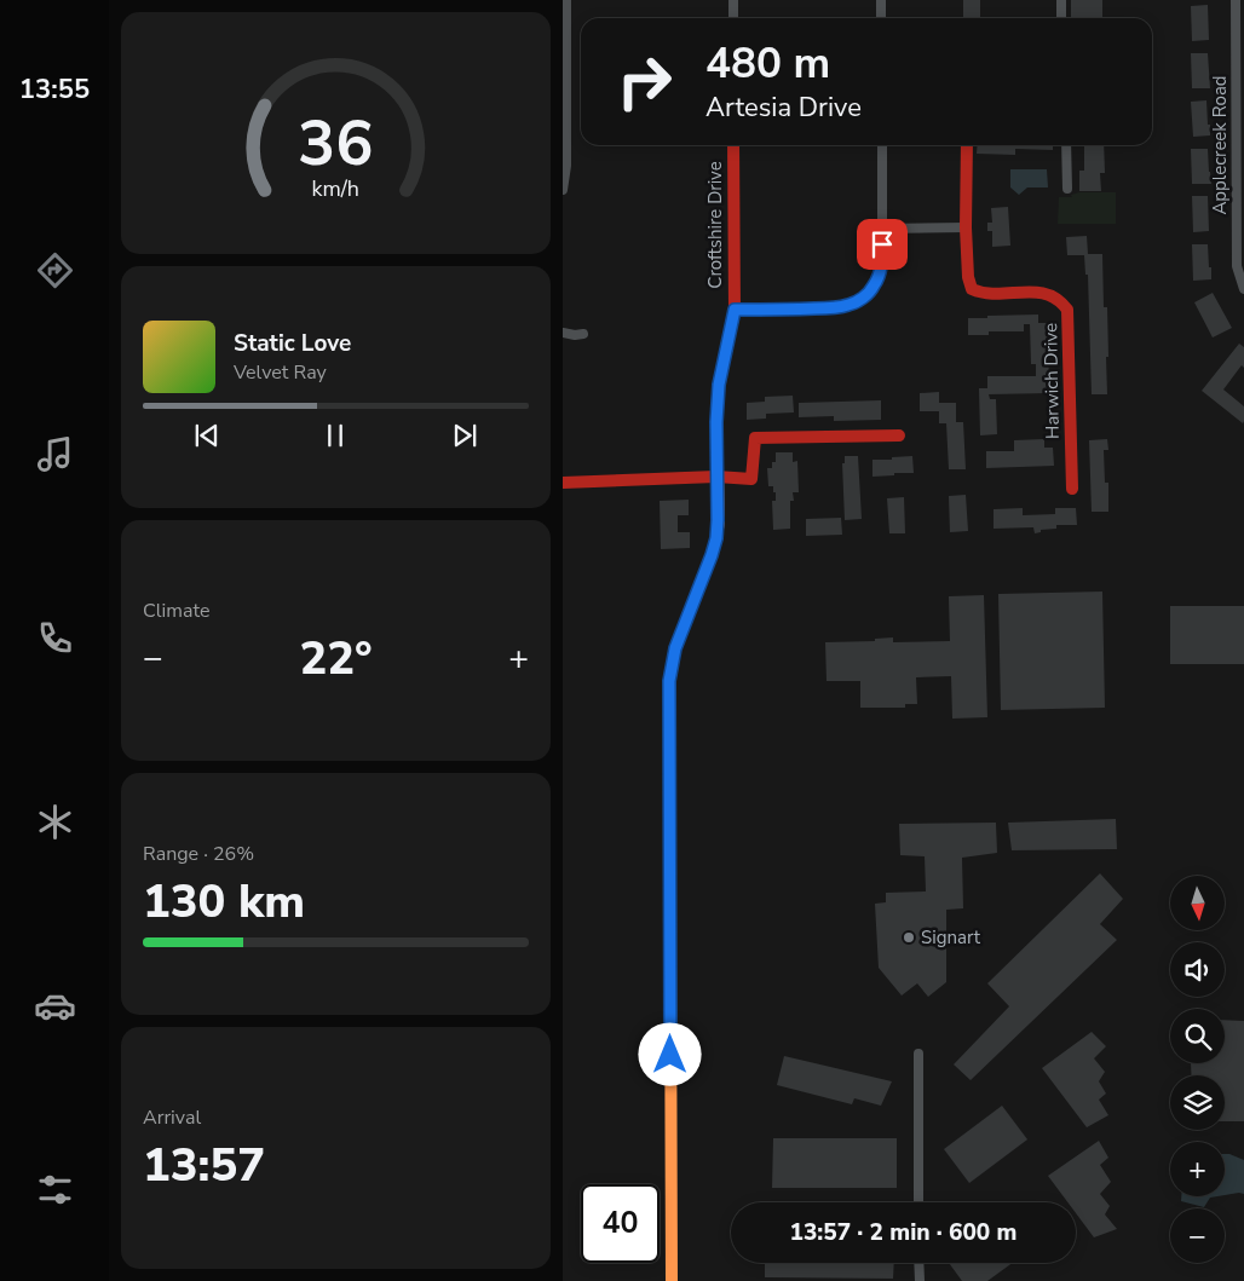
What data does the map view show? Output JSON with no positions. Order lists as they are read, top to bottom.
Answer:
{
  "streets": {
    "street": ["Applecreek Road", "Croftshire Drive", "Harwich Drive"]
  },
  "places": ["Signart"],
  "north": "bottom",
  "page": {
    "tabs": "13:55",
    "turn": ["480 m", "Artesia Drive"],
    "song": ["Static Love", "Velvet Ray"],
    "tile": [
      "Climate",
      ["Range · 26%", "130 km"],
      ["Arrival", "13:57"]
    ],
    "heat": ["−", "22°", "+"],
    "map_buttons": ["+", "−"],
    "limit": "40",
    "trip": "13:57 · 2 min · 600 m",
    "gauge": ["36", "km/h"]
  }
}
